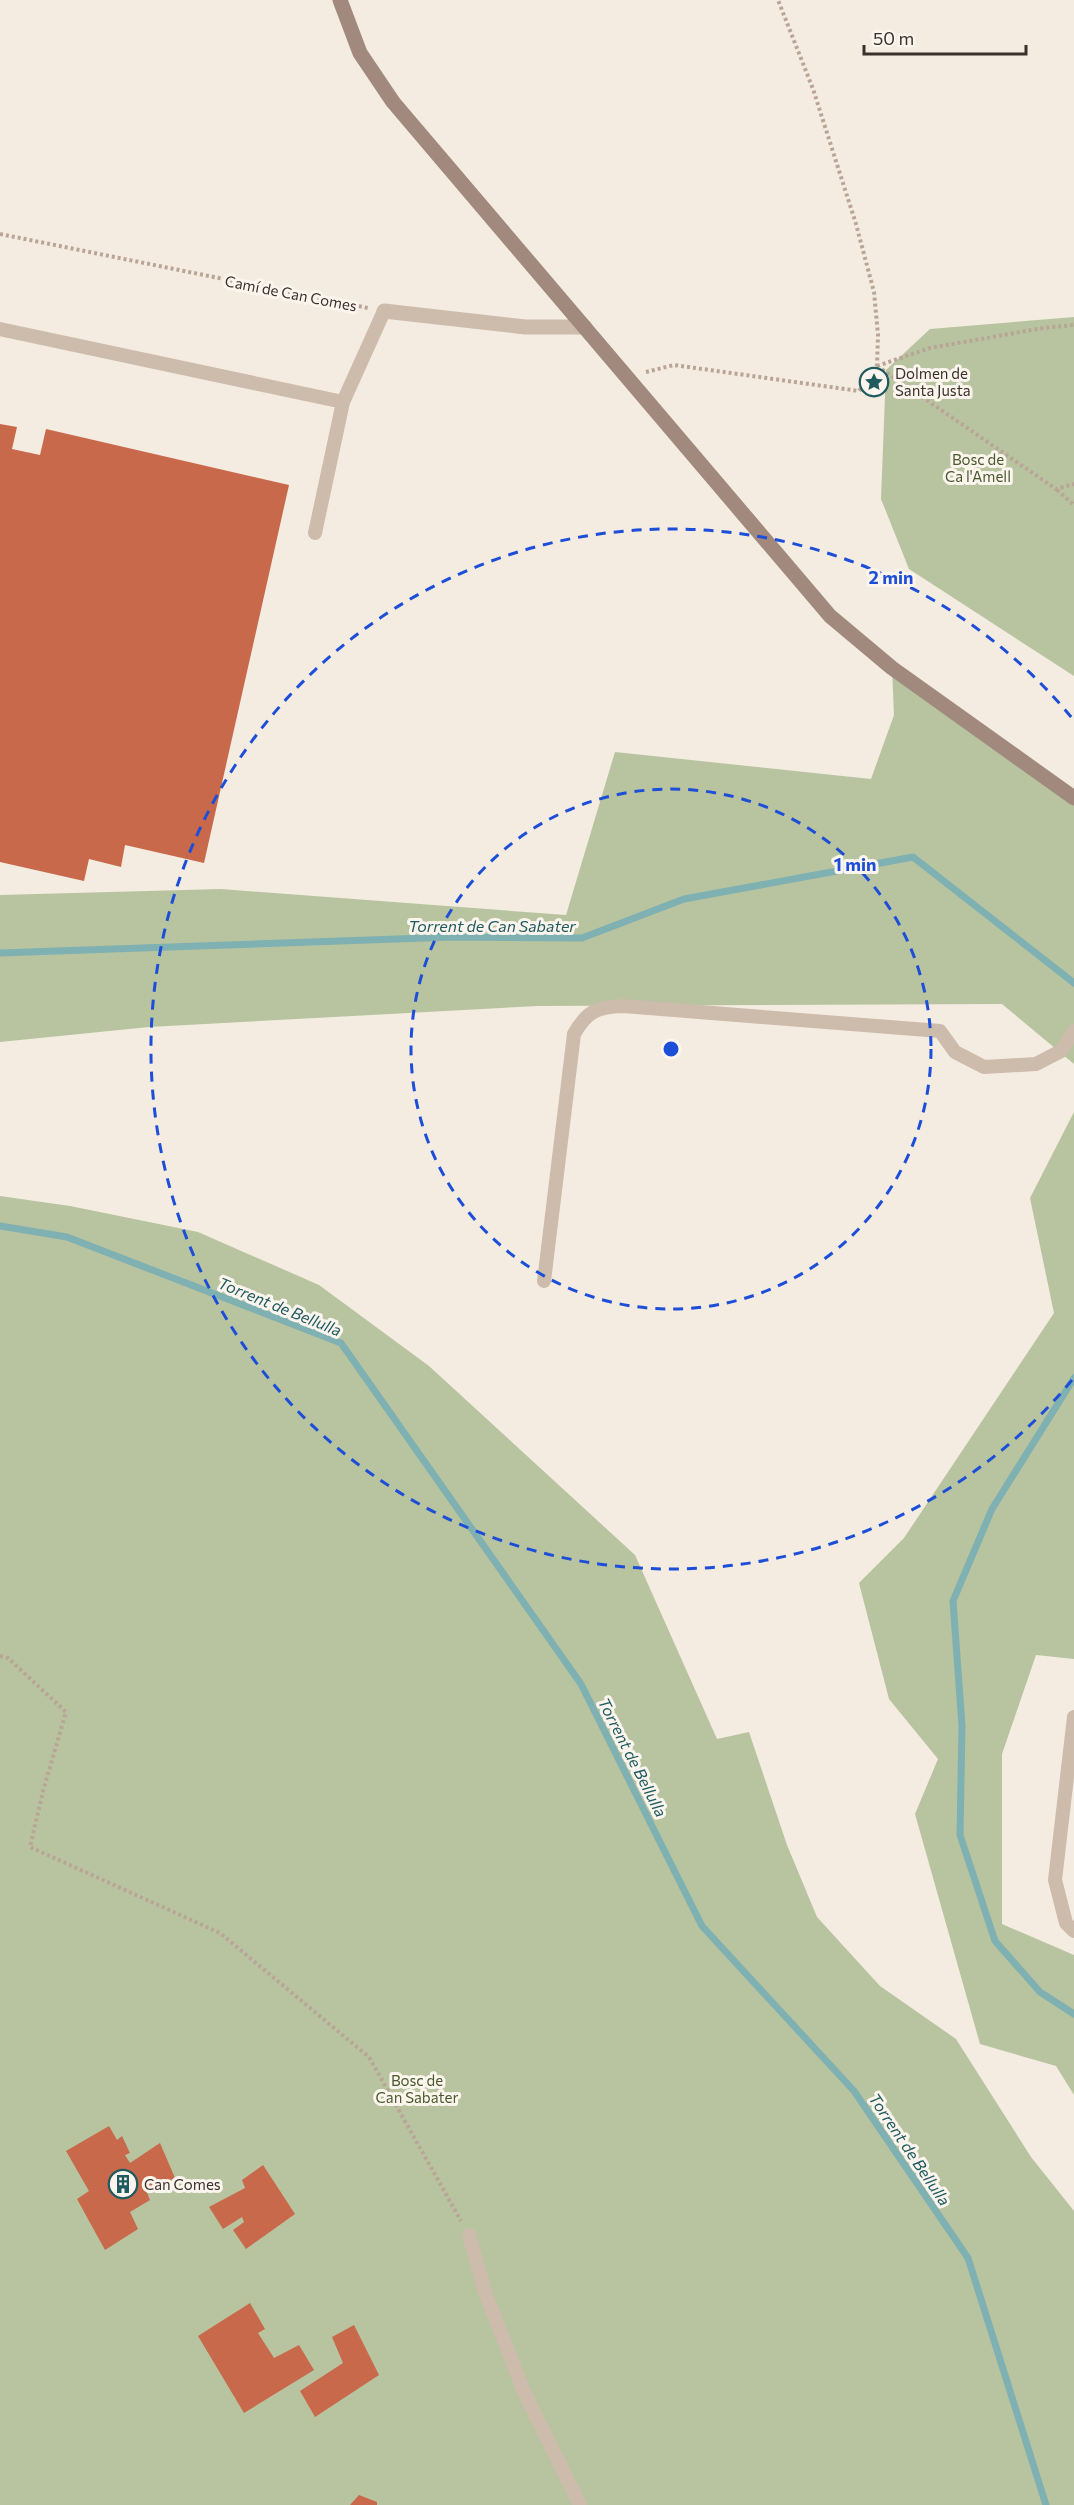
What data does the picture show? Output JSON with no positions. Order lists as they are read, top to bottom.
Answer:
{
  "streets": {
    "path": ["Camí de Can Comes"]
  },
  "water": ["Torrent de Can Sabater", "Torrent de Bellulla"],
  "parks": ["Bosc de Ca l'Amell", "Bosc de Can Sabater"],
  "places": {
    "place": ["Dolmen de Santa Justa"],
    "building": ["Can Comes"]
  },
  "scale_bar": "50 m",
  "rings": ["2 min", "1 min"]
}
